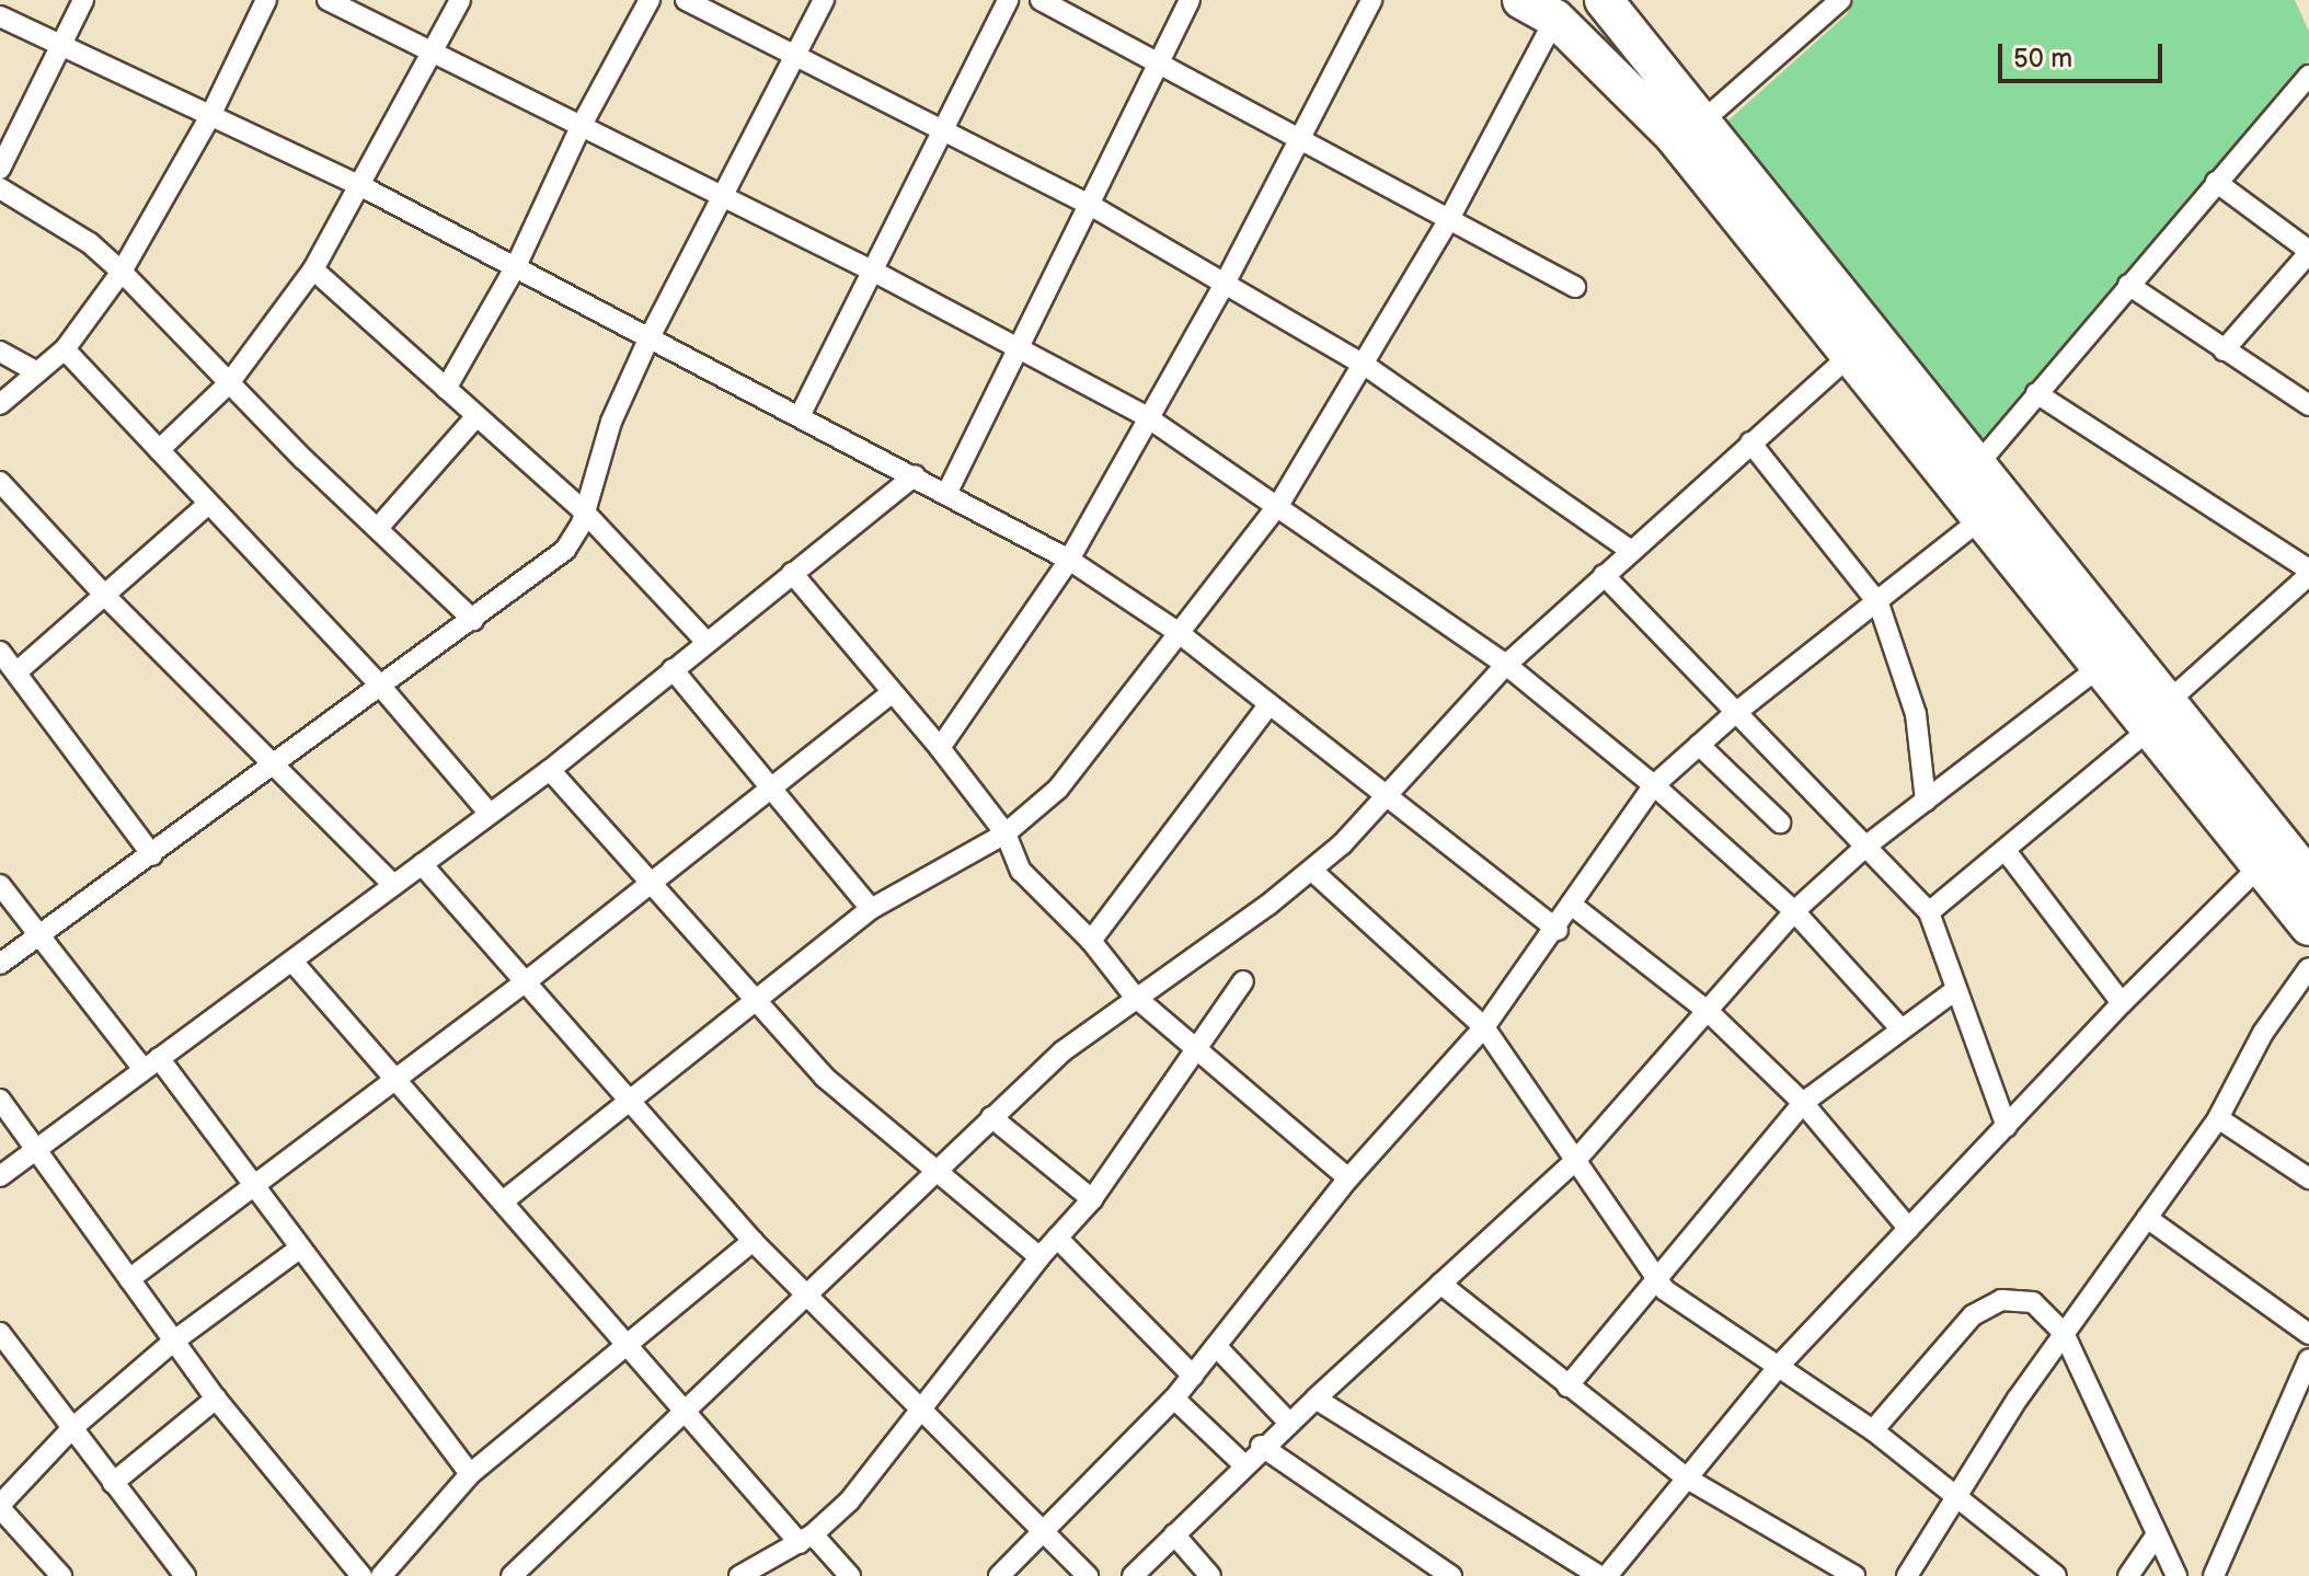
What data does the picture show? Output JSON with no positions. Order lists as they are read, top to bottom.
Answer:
{
  "scale_bar": "50 m"
}
